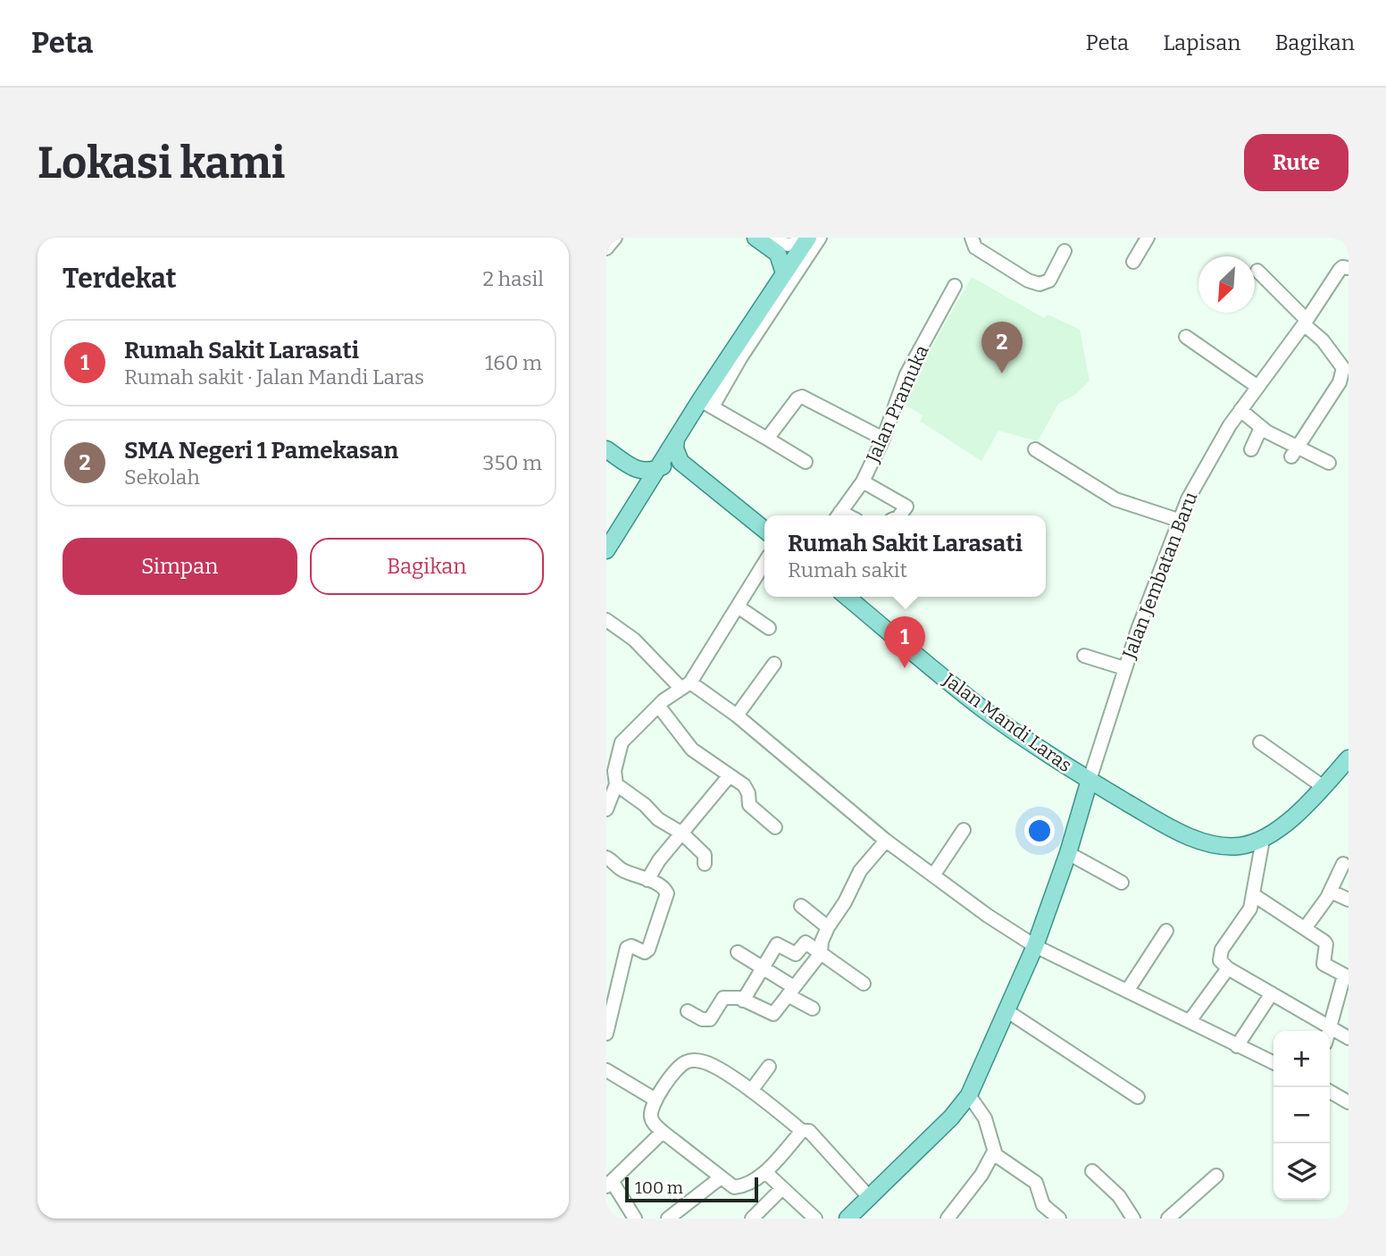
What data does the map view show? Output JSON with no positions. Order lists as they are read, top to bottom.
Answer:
{
  "streets": {
    "main road": ["Jalan Mandi Laras"],
    "street": ["Jalan Pramuka", "Jalan Jembatan Baru"]
  },
  "crossings": [
    ["Jalan Jembatan Baru", "Jalan Mandi Laras"]
  ],
  "scale_bar": "100 m",
  "north": "bottom left",
  "page": {
    "header": "Peta",
    "nav": ["Peta", "Lapisan", "Bagikan"],
    "buttons": [
      "Rute",
      ["Simpan", "Bagikan"]
    ],
    "title": "Lokasi kami",
    "heading": ["Terdekat", "2 hasil"],
    "list": [
      {
        "mark": "1",
        "name": "Rumah Sakit Larasati",
        "note": "Rumah sakit · Jalan Mandi Laras",
        "value": "160 m"
      },
      {
        "mark": "2",
        "name": "SMA Negeri 1 Pamekasan",
        "note": "Sekolah",
        "value": "350 m"
      }
    ],
    "pins": ["2", "1"],
    "popup": ["Rumah Sakit Larasati", "Rumah sakit"],
    "map_buttons": ["+", "−"],
    "scale": "100 m"
  }
}
